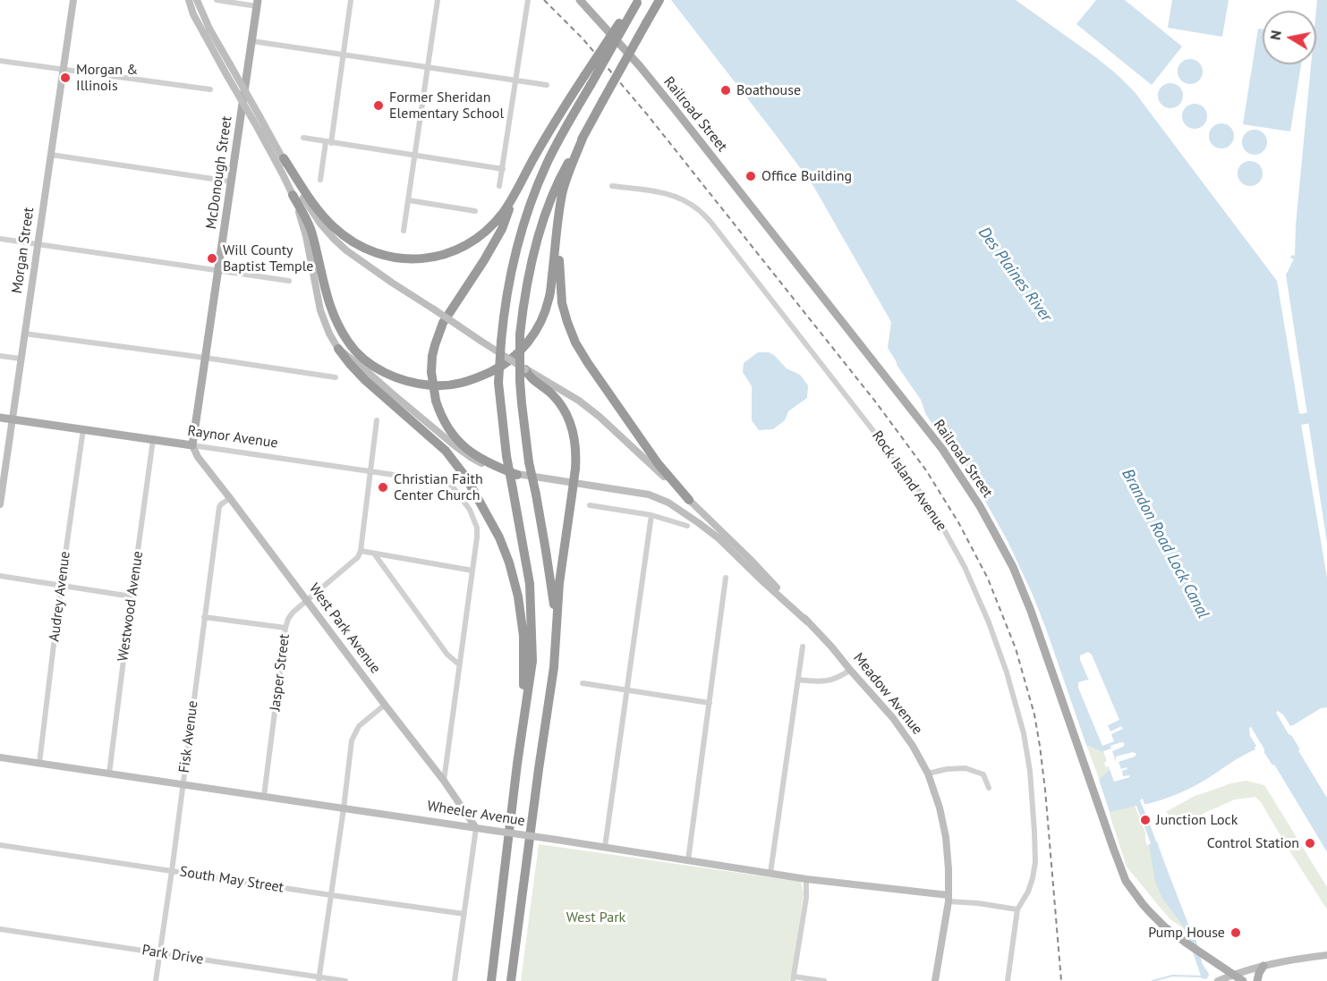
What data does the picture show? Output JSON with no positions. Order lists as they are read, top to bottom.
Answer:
{
  "streets": {
    "main road": ["Railroad Street", "McDonough Street", "Raynor Avenue"],
    "street": [
      "Morgan Street",
      "Rock Island Avenue",
      "Audrey Avenue",
      "Westwood Avenue",
      "West Park Avenue",
      "Jasper Street",
      "Meadow Avenue",
      "Fisk Avenue",
      "Wheeler Avenue",
      "South May Street",
      "Park Drive"
    ]
  },
  "crossings": [
    ["McDonough Street", "Raynor Avenue"],
    ["McDonough Street", "West Park Avenue"],
    ["Morgan Street", "Raynor Avenue"],
    ["Raynor Avenue", "Audrey Avenue"],
    ["Raynor Avenue", "Westwood Avenue"],
    ["Raynor Avenue", "West Park Avenue"],
    ["Rock Island Avenue", "Wheeler Avenue"],
    ["Audrey Avenue", "Wheeler Avenue"],
    ["Westwood Avenue", "Wheeler Avenue"],
    ["West Park Avenue", "Jasper Street"],
    ["West Park Avenue", "Fisk Avenue"],
    ["West Park Avenue", "Wheeler Avenue"],
    ["Jasper Street", "Wheeler Avenue"],
    ["Meadow Avenue", "Wheeler Avenue"],
    ["Fisk Avenue", "Wheeler Avenue"],
    ["Fisk Avenue", "South May Street"],
    ["Fisk Avenue", "Park Drive"]
  ],
  "water": ["Des Plaines River", "Brandon Road Lock Canal"],
  "parks": ["West Park"],
  "places": [
    "Morgan & Illinois",
    "Boathouse",
    "Former Sheridan Elementary School",
    "Office Building",
    "Will County Baptist Temple",
    "Christian Faith Center Church",
    "Junction Lock",
    "Control Station",
    "Pump House"
  ],
  "north": "left"
}
